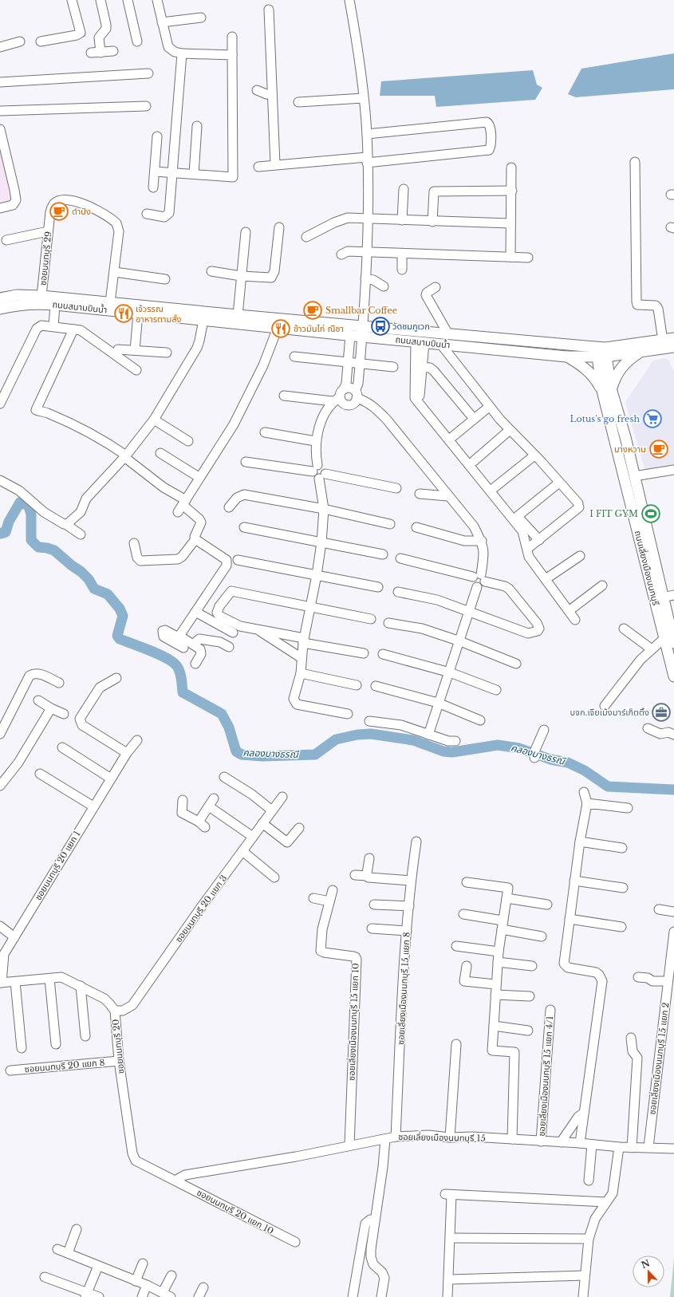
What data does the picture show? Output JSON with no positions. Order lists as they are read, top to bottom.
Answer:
{
  "streets": {
    "main road": ["ถนนสนามบินน้ำ", "ถนนเลี่ยงเมืองนนทบุรี"],
    "street": [
      "ซอยนนทบุรี 29",
      "ซอยนนทบุรี 20 แยก 1",
      "ซอยนนทบุรี 20 แยก 3",
      "ซอยเลี่ยงเมืองนนทบุรี 15 แยก 8",
      "ซอยเลี่ยงเมืองนนทบุรี 15 แยก 10",
      "ซอยนนทบุรี 20",
      "ซอยเลี่ยงเมืองนนทบุรี 15 แยก 2",
      "ซอยนนทบุรี 20 แยก 8",
      "ซอยเลี่ยงเมืองนนทบุรี 15 แยก 4/1",
      "ซอยเลี่ยงเมืองนนทบุรี 15",
      "ซอยนนทบุรี 20 แยก 10"
    ]
  },
  "crossings": [
    ["ซอยนนทบุรี 29", "ถนนสนามบินน้ำ"],
    ["ถนนสนามบินน้ำ", "ถนนเลี่ยงเมืองนนทบุรี"],
    ["ซอยนนทบุรี 20 แยก 1", "ซอยนนทบุรี 20"],
    ["ซอยนนทบุรี 20 แยก 3", "ซอยนนทบุรี 20"],
    ["ซอยเลี่ยงเมืองนนทบุรี 15 แยก 8", "ซอยเลี่ยงเมืองนนทบุรี 15"],
    ["ซอยเลี่ยงเมืองนนทบุรี 15 แยก 10", "ซอยเลี่ยงเมืองนนทบุรี 15"],
    ["ซอยนนทบุรี 20", "ซอยนนทบุรี 20 แยก 8"],
    ["ซอยนนทบุรี 20", "ซอยเลี่ยงเมืองนนทบุรี 15"],
    ["ซอยนนทบุรี 20", "ซอยนนทบุรี 20 แยก 10"],
    ["ซอยเลี่ยงเมืองนนทบุรี 15 แยก 2", "ซอยเลี่ยงเมืองนนทบุรี 15"],
    ["ซอยเลี่ยงเมืองนนทบุรี 15 แยก 4/1", "ซอยเลี่ยงเมืองนนทบุรี 15"],
    ["ซอยเลี่ยงเมืองนนทบุรี 15", "ซอยนนทบุรี 20 แยก 10"]
  ],
  "water": ["คลองบางธรณี"],
  "places": {
    "cafe": ["ดำปัง", "Smallbar Coffee", "บางหวาน"],
    "restaurant": ["เจ้วรรณ อาหารตามสั่ง", "ข้าวมันไก่ ณิชา"],
    "bus stop": ["วัดชมภูเวก"],
    "supermarket": ["Lotus's go fresh"],
    "sports": ["I FIT GYM"],
    "office": ["บจก.เจียเม้งมาร์เก็ตติ้ง"]
  },
  "north": "top"
}
